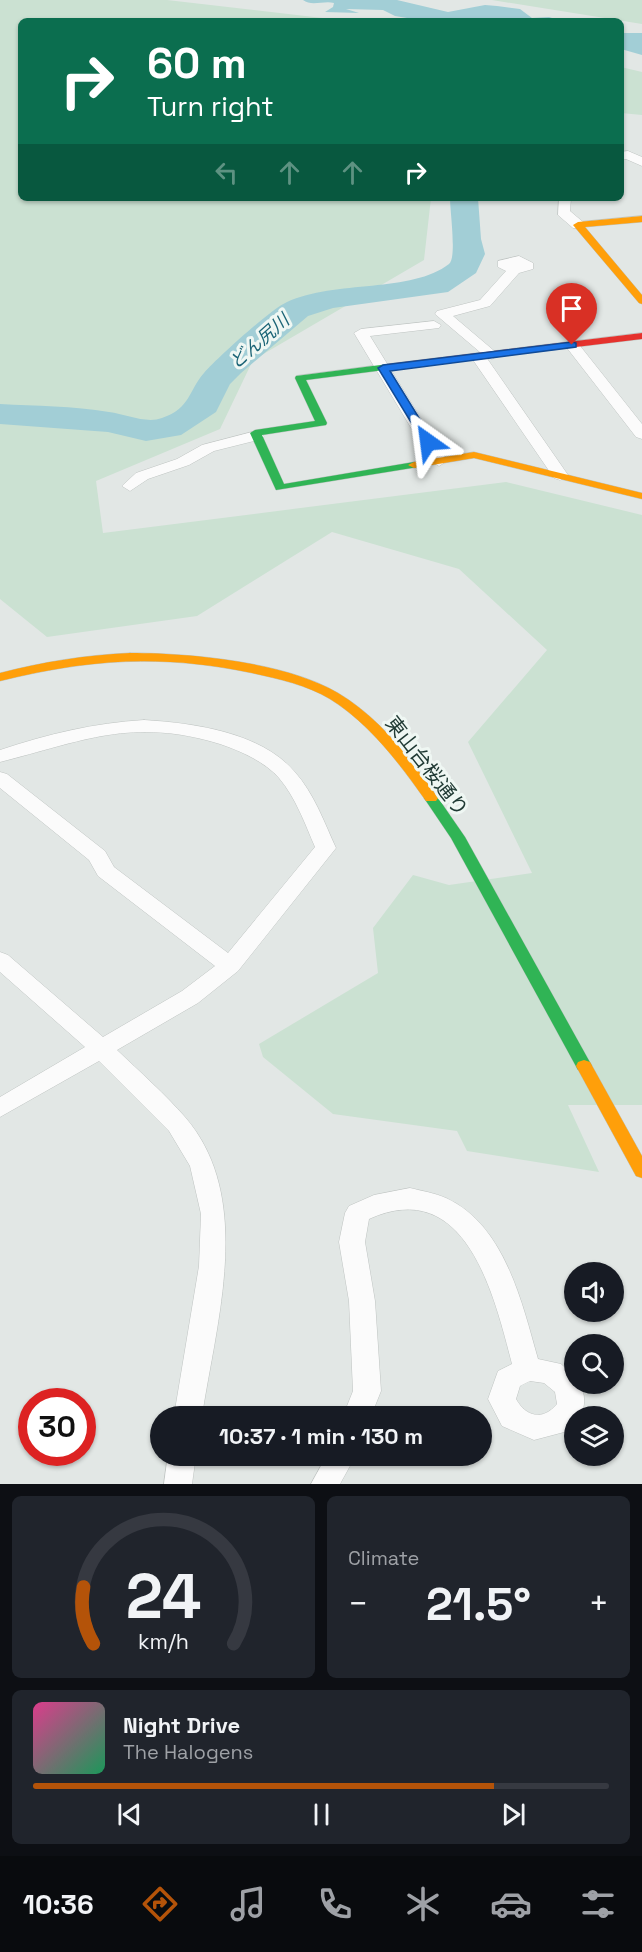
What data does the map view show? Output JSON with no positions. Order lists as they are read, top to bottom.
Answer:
{
  "streets": {
    "street": ["東山台桜通り"]
  },
  "water": ["どん尻川"],
  "page": {
    "turn": ["60 m", "Turn right"],
    "limit": "30",
    "trip": "10:37 · 1 min · 130 m",
    "tile": "Climate",
    "heat": ["−", "21.5°", "+"],
    "song": ["Night Drive", "The Halogens"],
    "tabs": "10:36",
    "gauge": ["24", "km/h"]
  }
}
